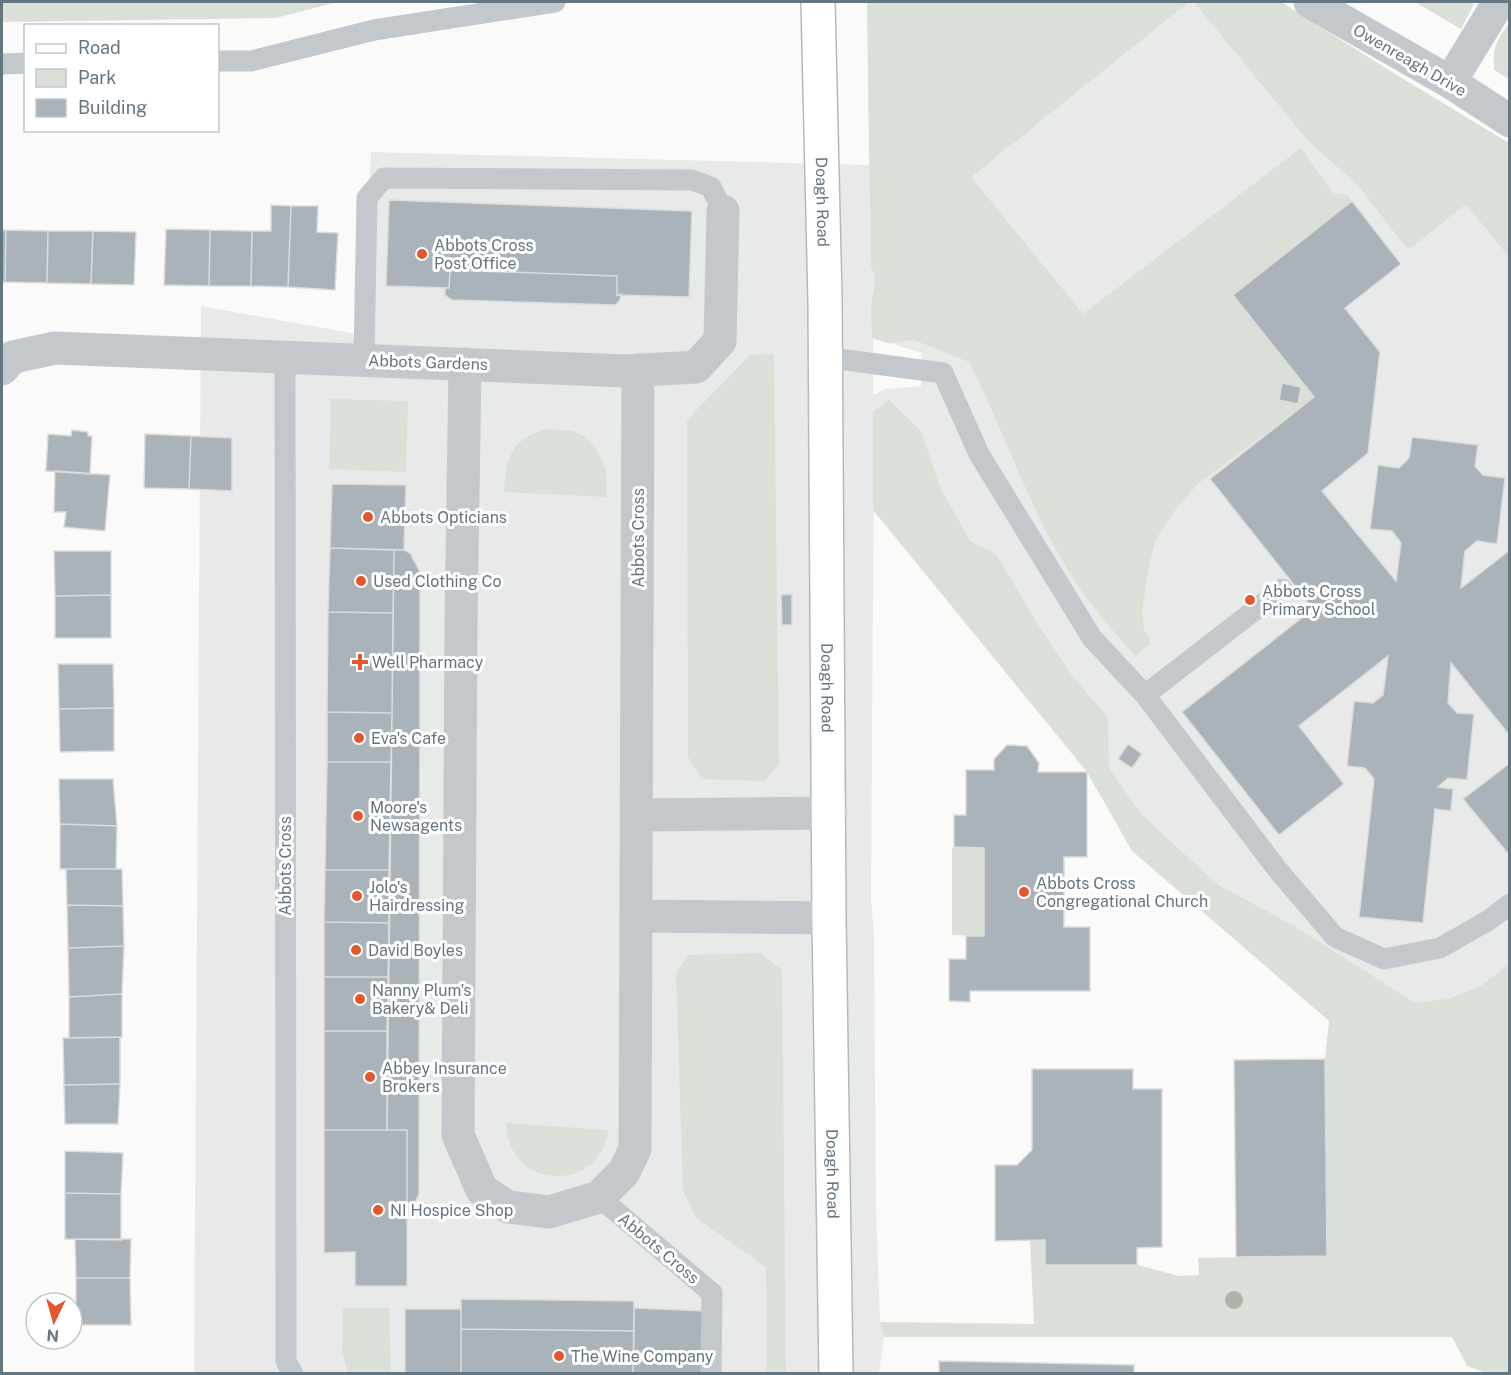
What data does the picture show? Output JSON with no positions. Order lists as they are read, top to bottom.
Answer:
{
  "streets": {
    "main road": ["Doagh Road"],
    "street": ["Owenreagh Drive", "Abbots Gardens", "Abbots Cross"]
  },
  "crossings": [
    ["Abbots Gardens", "Abbots Cross"]
  ],
  "places": {
    "other": [
      "Abbots Cross Post Office",
      "Abbots Opticians",
      "Used Clothing Co",
      "Abbots Cross Primary School",
      "Eva's Cafe",
      "Moore's Newsagents",
      "Abbots Cross Congregational Church",
      "Jolo's Hairdressing",
      "David Boyles",
      "Nanny Plum's Bakery& Deli",
      "Abbey Insurance Brokers",
      "NI Hospice Shop",
      "The Wine Company"
    ],
    "health": ["Well Pharmacy"]
  },
  "legend": ["Road", "Park", "Building"],
  "north": "bottom"
}
